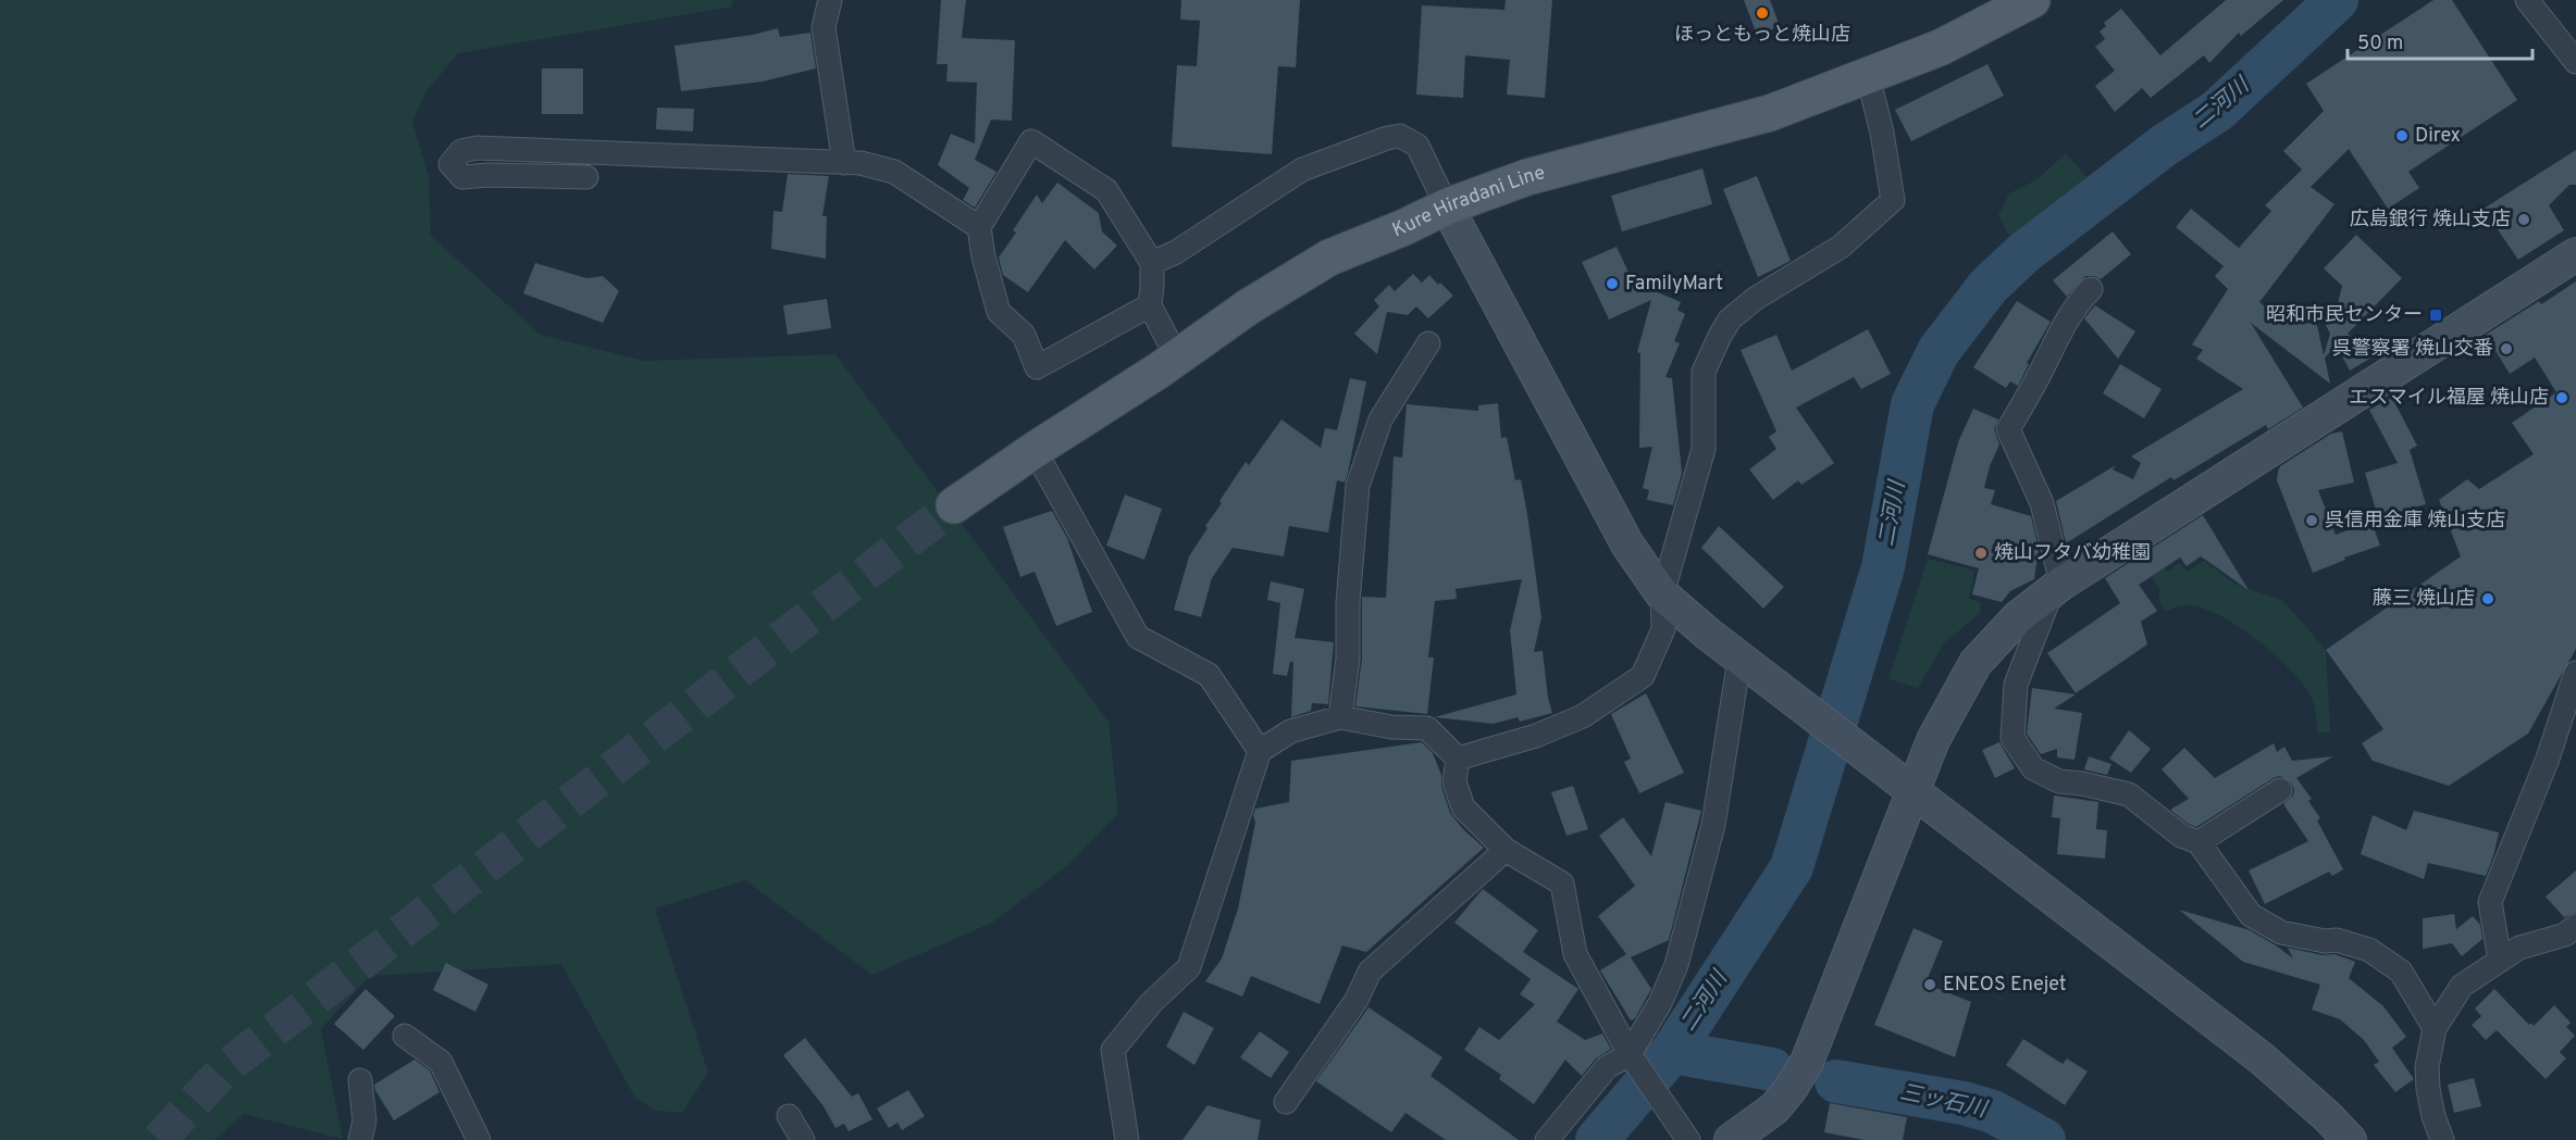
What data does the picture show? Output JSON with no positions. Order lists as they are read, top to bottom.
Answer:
{
  "streets": {
    "main road": ["Kure Hiradani Line"]
  },
  "water": ["二河川", "三ッ石川"],
  "places": {
    "other": [
      "ほっともっと焼山店",
      "Direx",
      "広島銀行 焼山支店",
      "FamilyMart",
      "呉警察署 焼山交番",
      "エスマイル福屋 焼山店",
      "呉信用金庫 焼山支店",
      "焼山フタバ幼稚園",
      "藤三 焼山店",
      "ENEOS Enejet"
    ],
    "transit": ["昭和市民センター"]
  },
  "scale_bar": "50 m"
}
